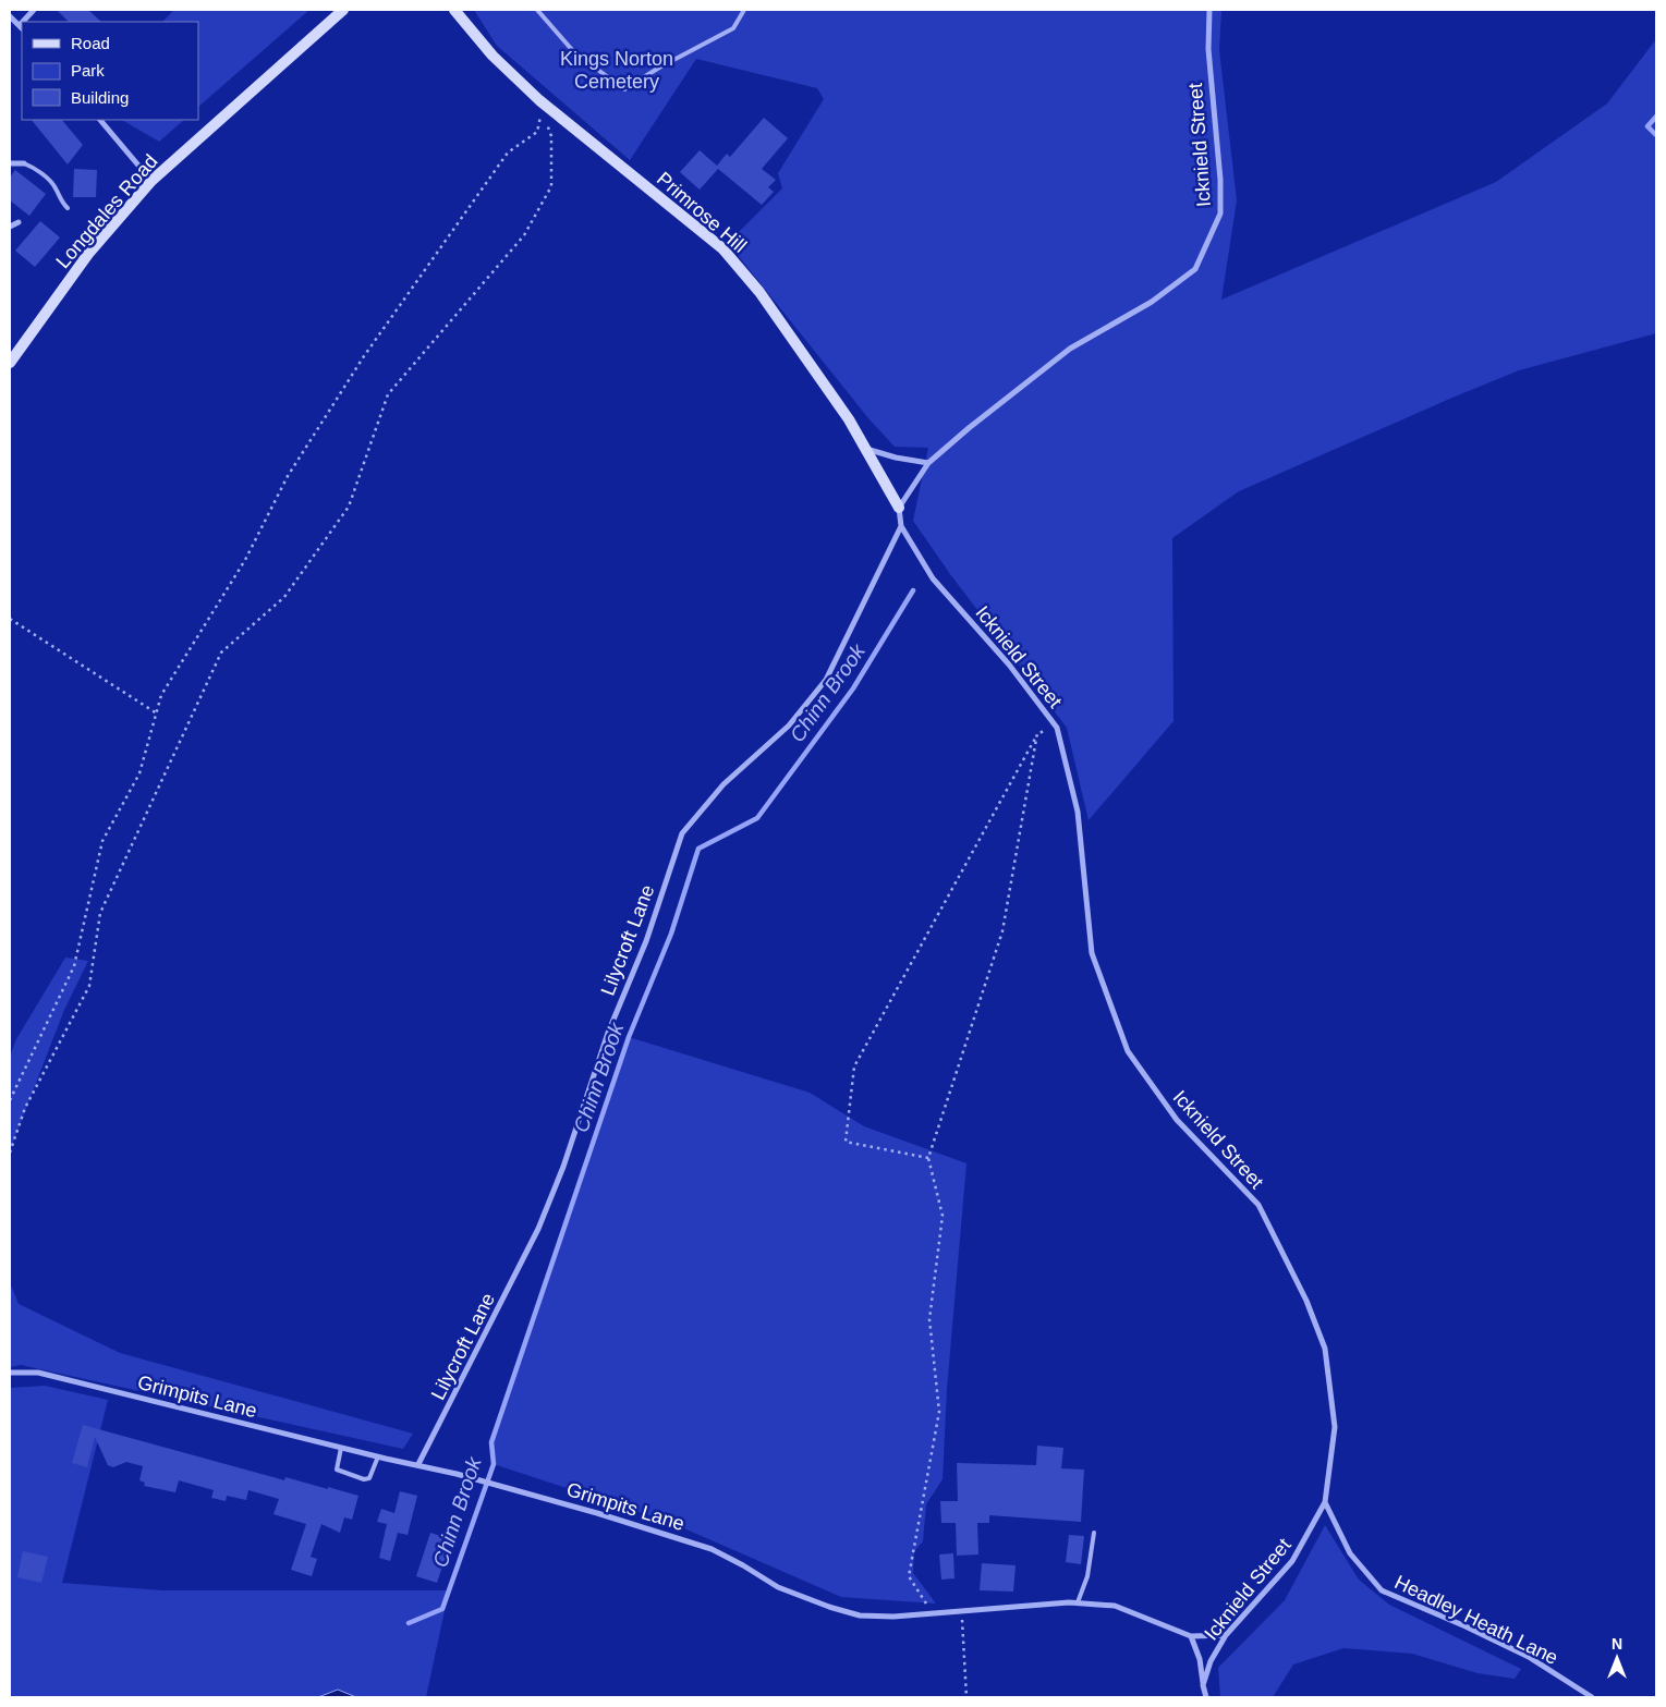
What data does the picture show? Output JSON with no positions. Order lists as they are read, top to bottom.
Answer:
{
  "streets": {
    "street": [
      "Icknield Street",
      "Longdales Road",
      "Primrose Hill",
      "Lilycroft Lane",
      "Grimpits Lane",
      "Headley Heath Lane"
    ]
  },
  "crossings": [
    ["Icknield Street", "Primrose Hill"],
    ["Icknield Street", "Lilycroft Lane"],
    ["Icknield Street", "Grimpits Lane"],
    ["Icknield Street", "Headley Heath Lane"],
    ["Lilycroft Lane", "Grimpits Lane"]
  ],
  "water": ["Chinn Brook"],
  "parks": ["Kings Norton Cemetery"],
  "legend": ["Road", "Park", "Building"],
  "north": "top"
}
